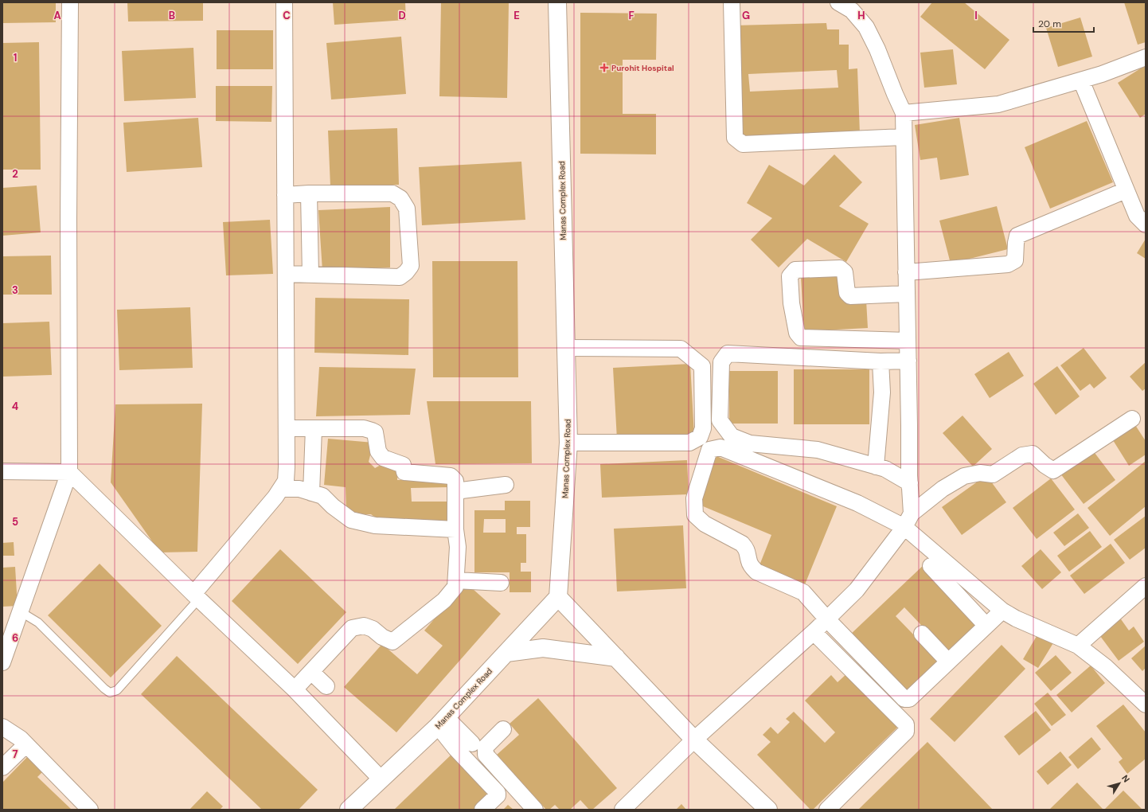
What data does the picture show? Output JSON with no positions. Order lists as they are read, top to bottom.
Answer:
{
  "streets": {
    "street": ["Manas Complex Road"]
  },
  "places": {
    "health": ["Purohit Hospital"]
  },
  "scale_bar": "20 m",
  "north": "top right",
  "grid": {
    "columns": [
      "A",
      "B",
      "C",
      "D",
      "E",
      "F",
      "G",
      "H",
      "I"
    ],
    "rows": [
      "1",
      "2",
      "3",
      "4",
      "5",
      "6",
      "7"
    ]
  }
}
